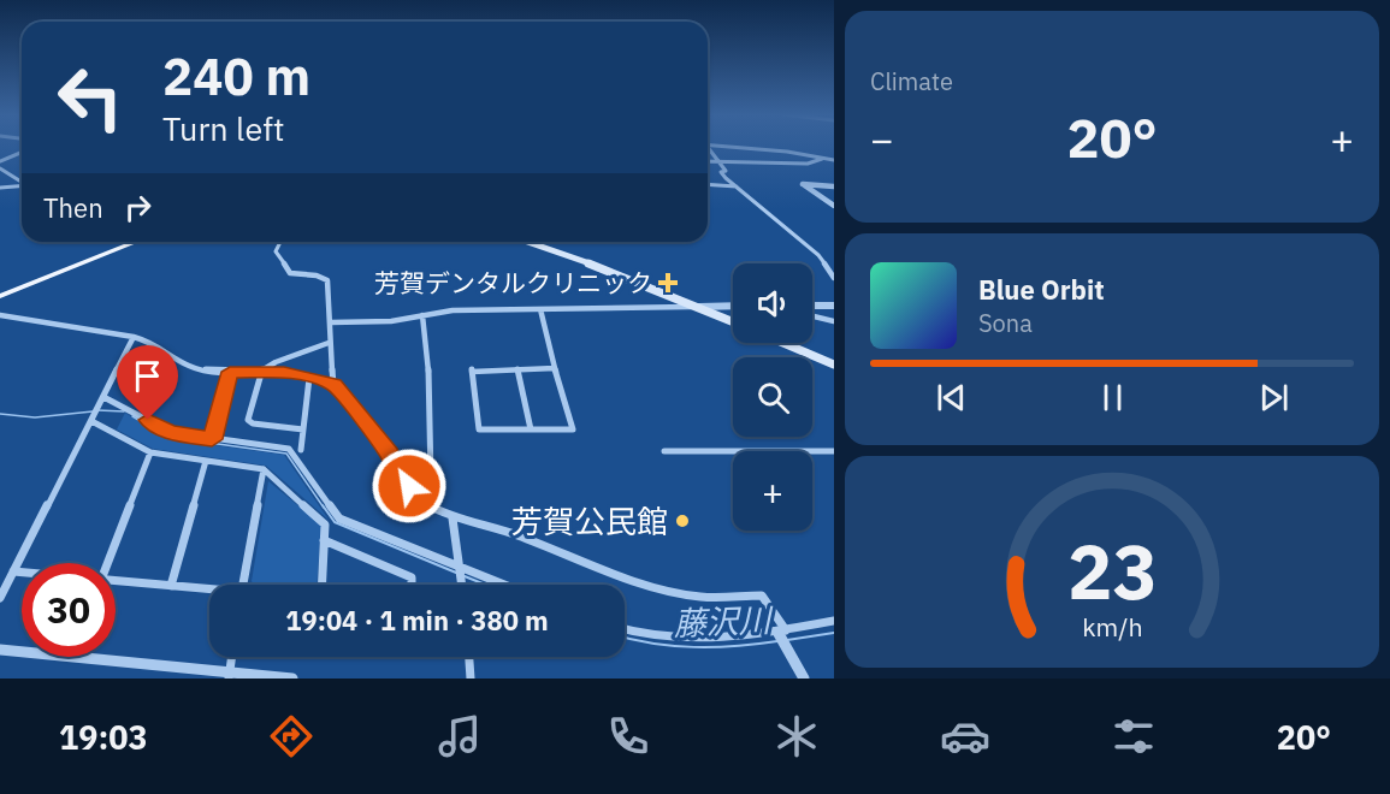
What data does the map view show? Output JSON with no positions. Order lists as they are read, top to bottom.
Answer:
{
  "water": ["藤沢川"],
  "places": {
    "health": ["芳賀デンタルクリニック"],
    "other": ["芳賀公民館"]
  },
  "page": {
    "tile": "Climate",
    "turn": ["240 m", "Turn left"],
    "heat": ["−", "20°", "+"],
    "then": "Then",
    "song": ["Blue Orbit", "Sona"],
    "map_buttons": "+",
    "limit": "30",
    "trip": "19:04 · 1 min · 380 m",
    "tabs": ["19:03", "20°"],
    "gauge": ["23", "km/h"]
  }
}
